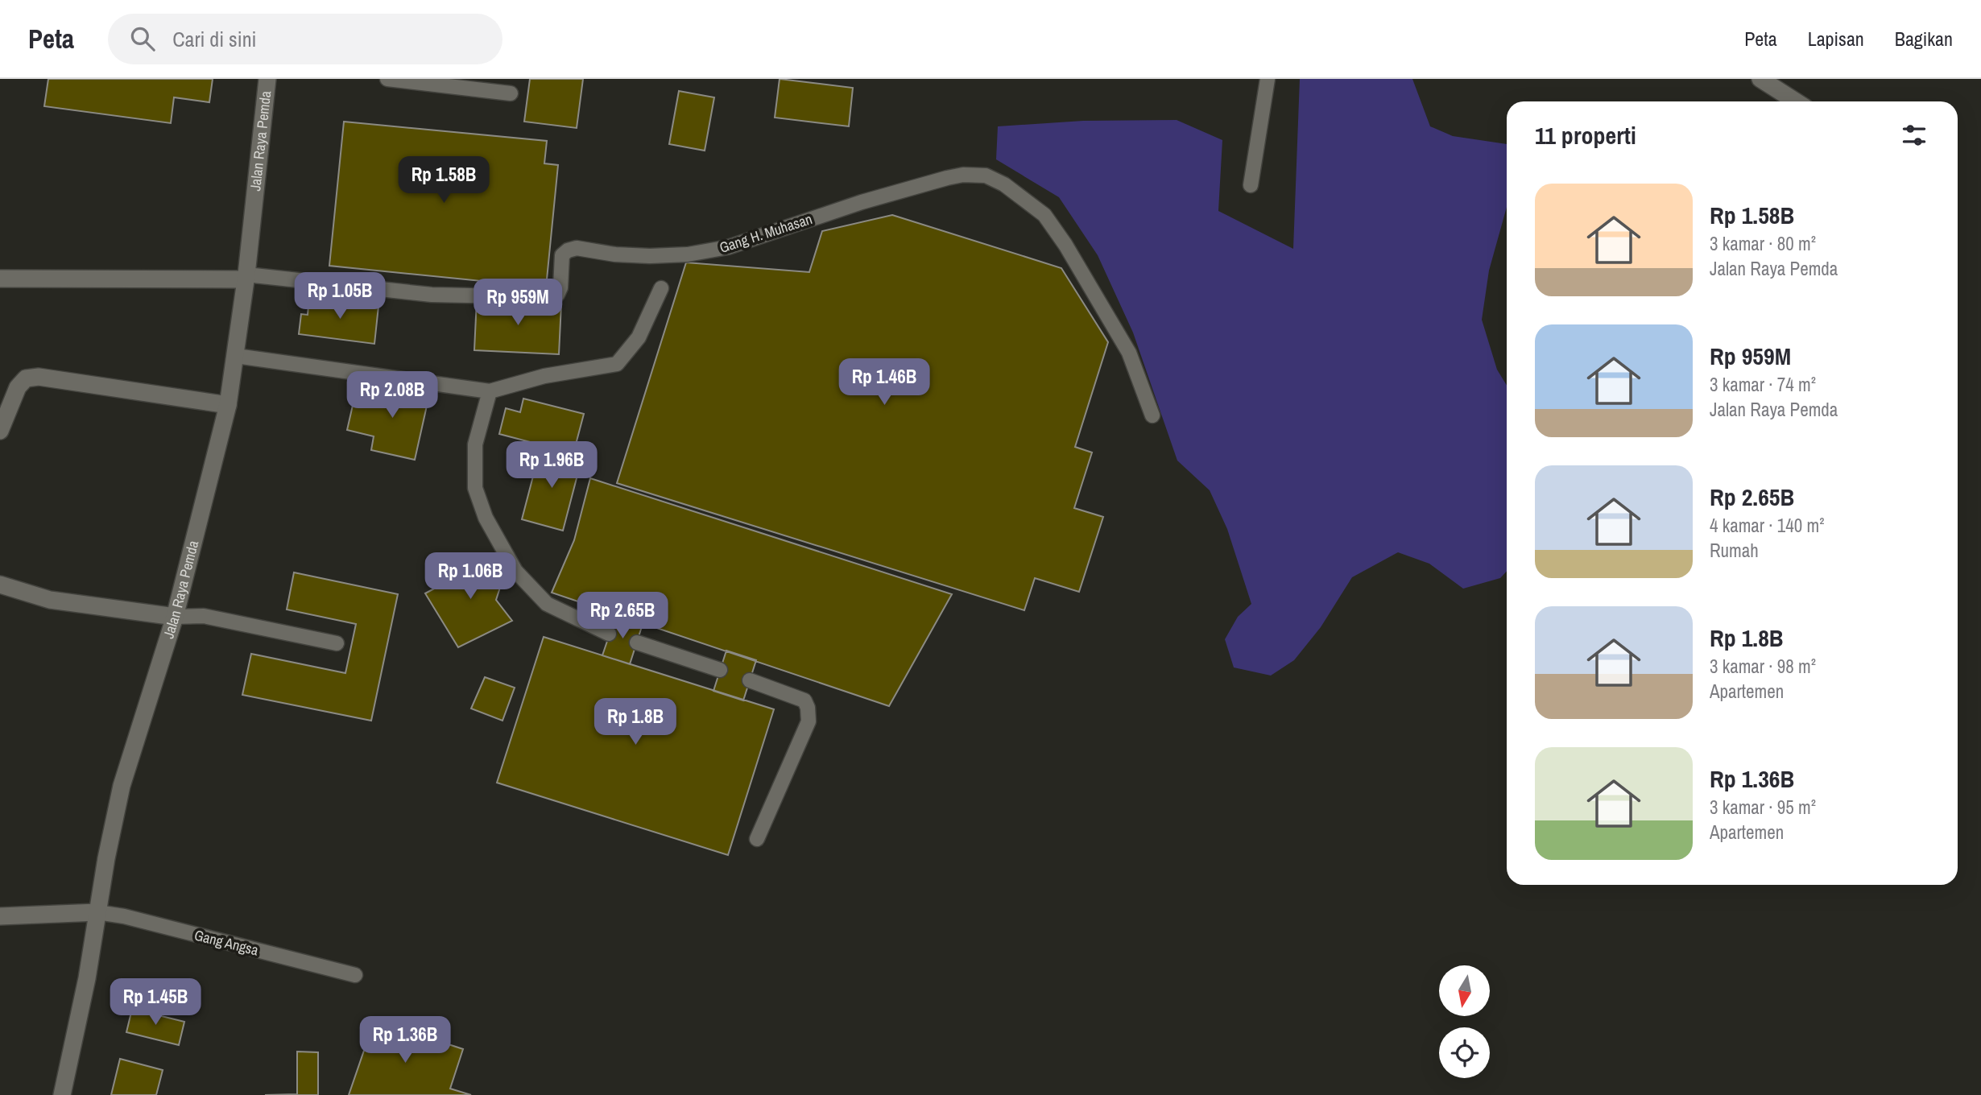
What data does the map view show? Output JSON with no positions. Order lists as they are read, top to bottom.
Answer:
{
  "streets": {
    "main road": ["Jalan Raya Pemda"],
    "lane": ["Gang H. Muhasan", "Gang Angsa"]
  },
  "crossings": [
    ["Jalan Raya Pemda", "Gang H. Muhasan"],
    ["Jalan Raya Pemda", "Gang Angsa"]
  ],
  "north": "bottom",
  "page": {
    "header": "Peta",
    "search": "Cari di sini",
    "nav": ["Peta", "Lapisan", "Bagikan"],
    "heading": "11 properti",
    "price": [
      "Rp 1.58B",
      "Rp 1.05B",
      "Rp 959M",
      "Rp 1.46B",
      "Rp 2.08B",
      "Rp 1.96B",
      "Rp 1.06B",
      "Rp 2.65B",
      "Rp 1.8B",
      "Rp 1.45B",
      "Rp 1.36B"
    ],
    "list": [
      {
        "name": "Rp 1.58B",
        "note": "3 kamar · 80 m² · Jalan Raya Pemda"
      },
      {
        "name": "Rp 959M",
        "note": "3 kamar · 74 m² · Jalan Raya Pemda"
      },
      {
        "name": "Rp 2.65B",
        "note": "4 kamar · 140 m² · Rumah"
      },
      {
        "name": "Rp 1.8B",
        "note": "3 kamar · 98 m² · Apartemen"
      },
      {
        "name": "Rp 1.36B",
        "note": "3 kamar · 95 m² · Apartemen"
      }
    ]
  }
}
